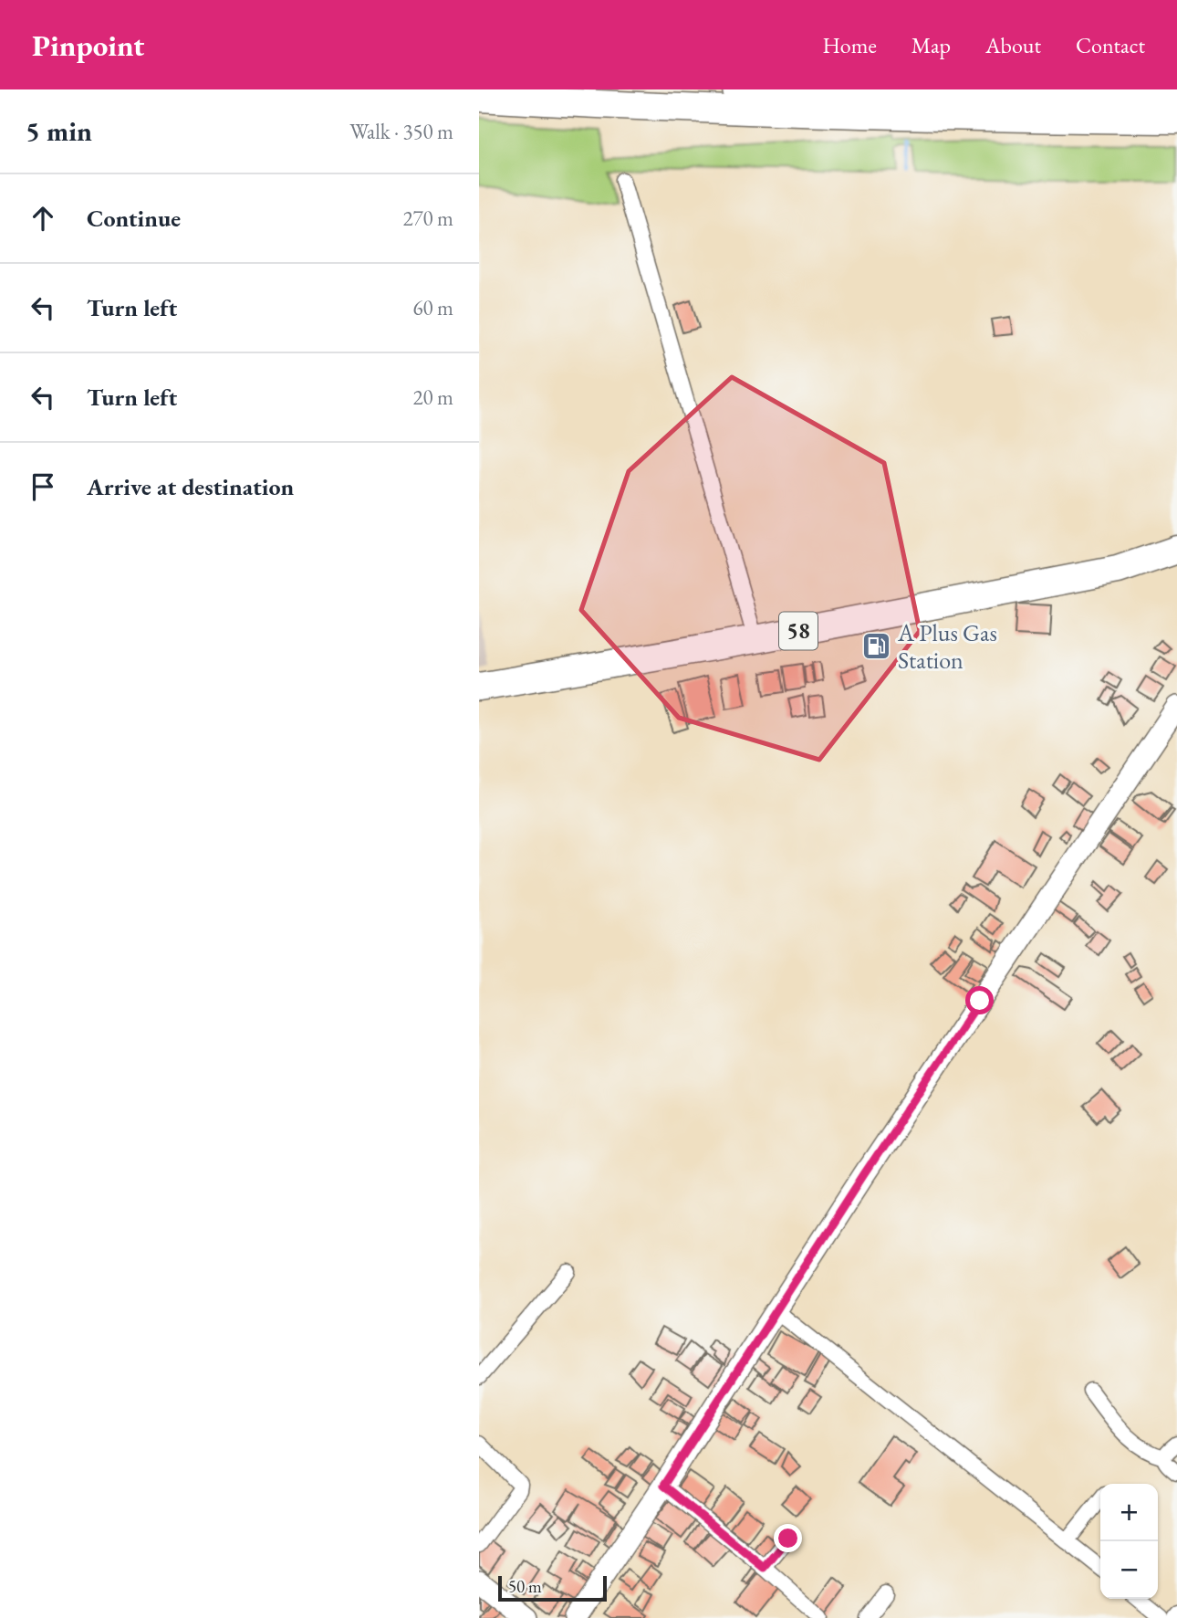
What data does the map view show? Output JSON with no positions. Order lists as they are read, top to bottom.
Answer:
{
  "streets": {
    "highway": ["58"]
  },
  "places": {
    "fuel station": ["A Plus Gas Station"]
  },
  "scale_bar": "50 m",
  "page": {
    "header": "Pinpoint",
    "nav": [
      "Home",
      "Map",
      "About",
      "Contact"
    ],
    "heading": ["5 min", "Walk · 350 m"],
    "list": [
      ["Continue", "270 m"],
      ["Turn left", "60 m"],
      ["Turn left", "20 m"],
      "Arrive at destination"
    ],
    "map_buttons": ["+", "−"],
    "scale": "50 m"
  }
}
